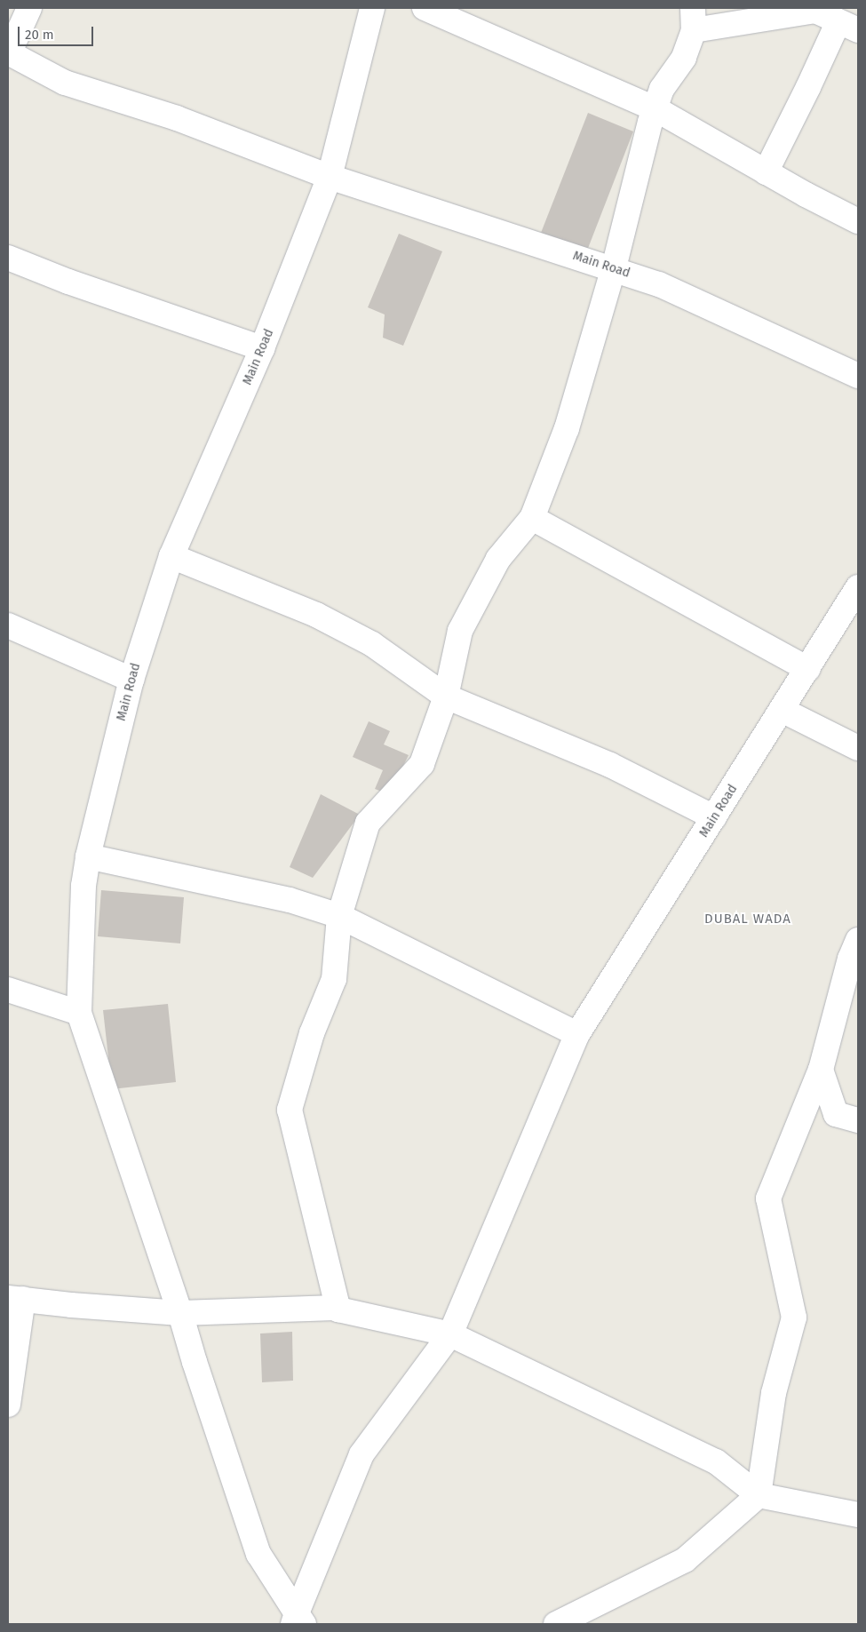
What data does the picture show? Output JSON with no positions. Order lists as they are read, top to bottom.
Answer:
{
  "streets": {
    "street": ["Main Road"]
  },
  "districts": ["DUBAL WADA"],
  "scale_bar": "20 m"
}
